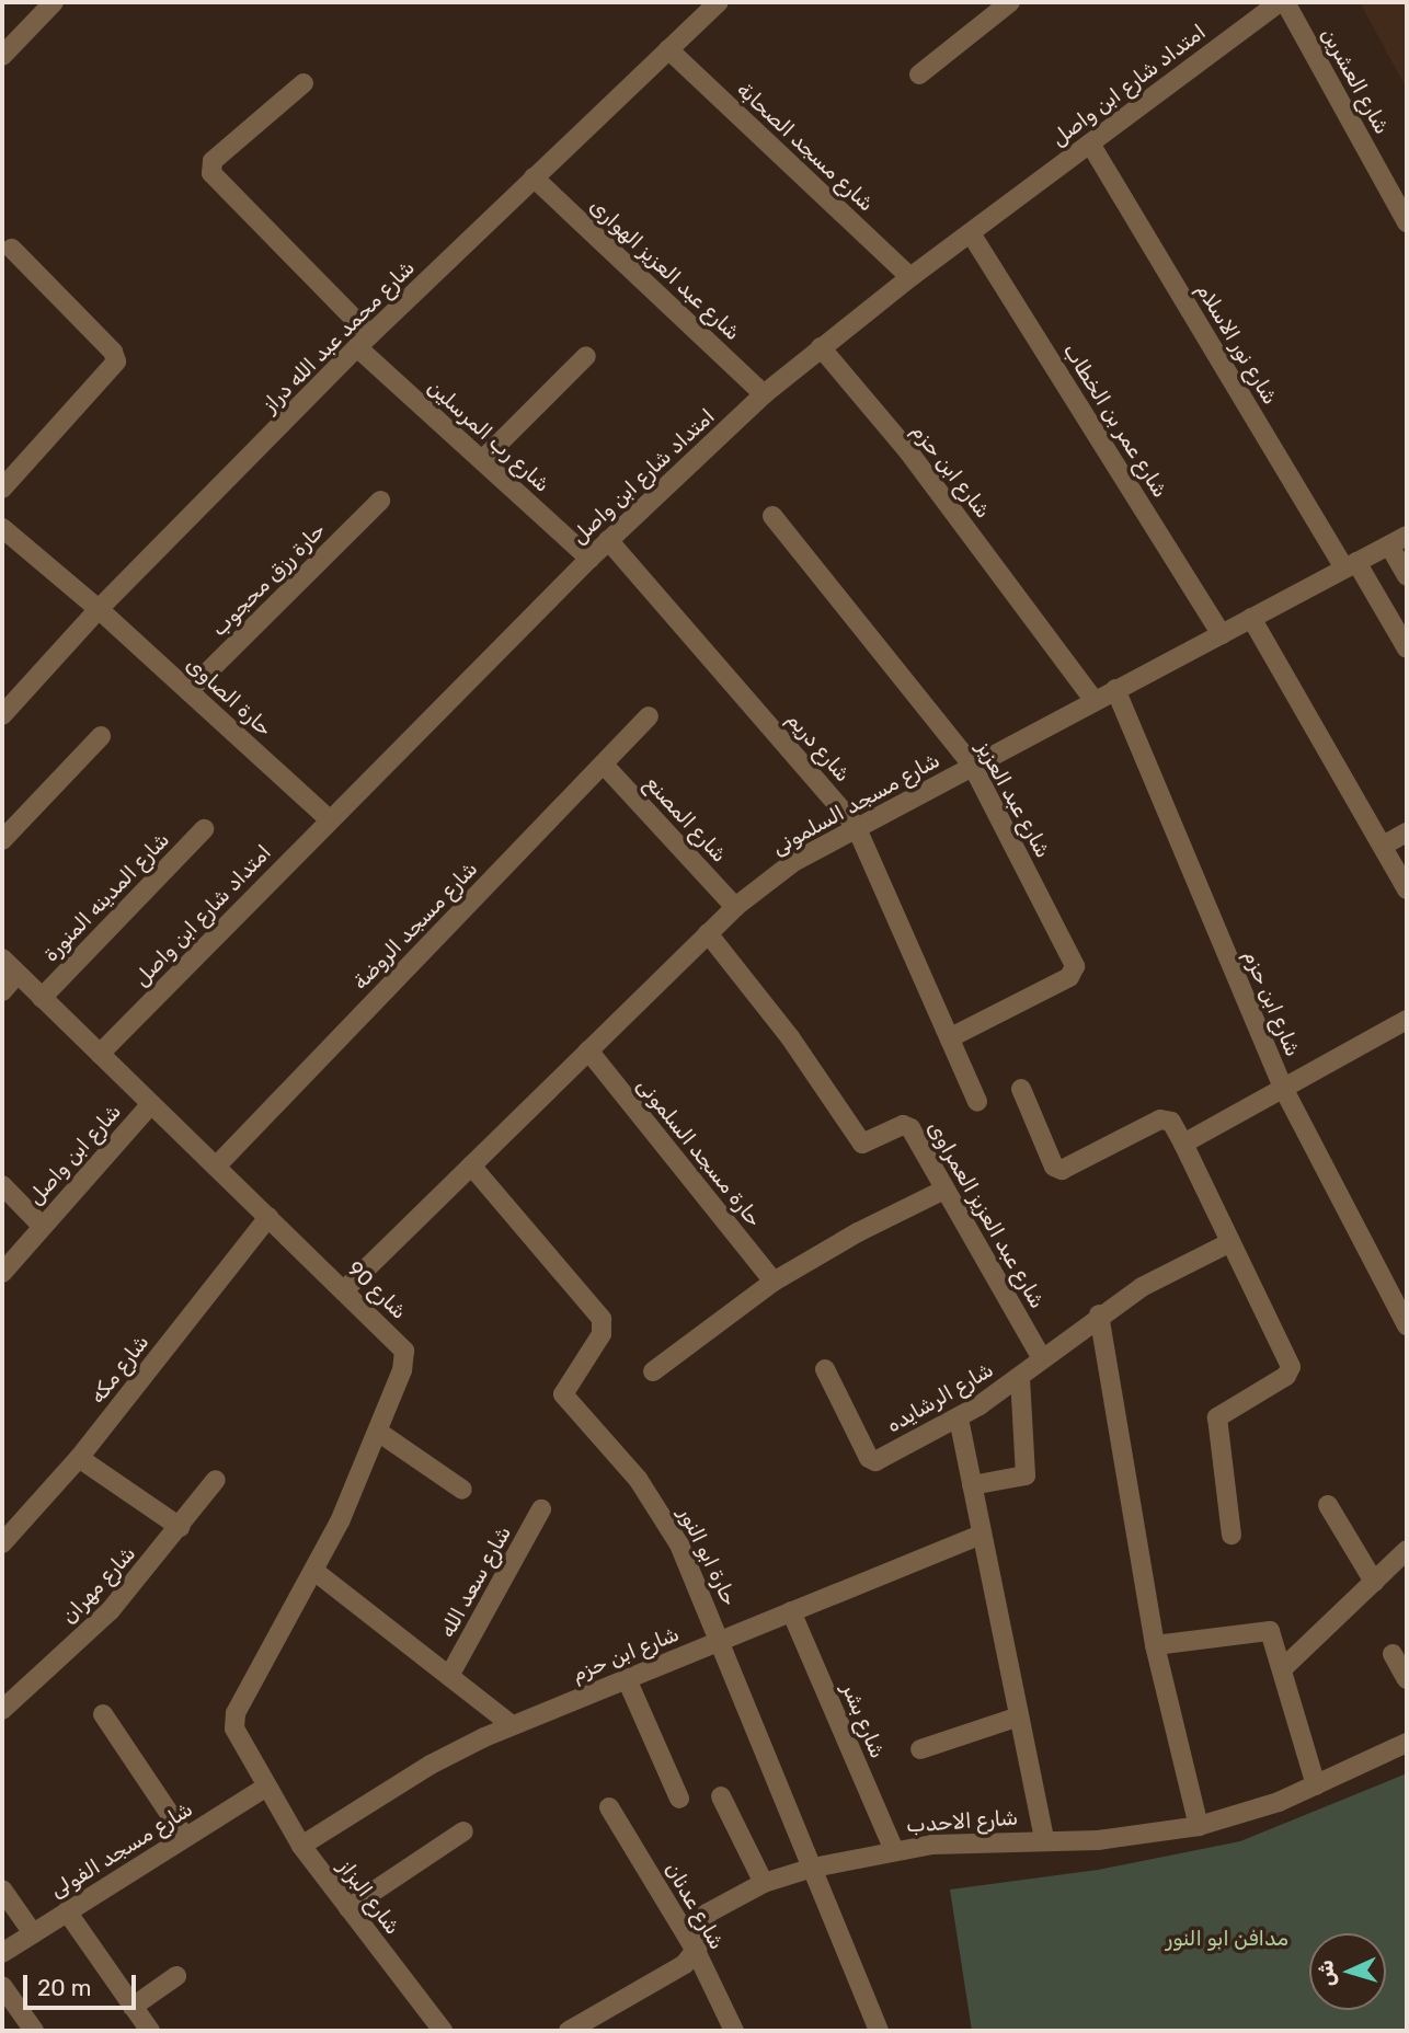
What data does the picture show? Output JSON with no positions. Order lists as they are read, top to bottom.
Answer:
{
  "streets": {
    "street": [
      "شارع العشرين",
      "امتداد شارع ابن واصل",
      "شارع مسجد الصحابة",
      "شارع عبد العزيز الهوارى",
      "شارع محمد عبد الله دراز",
      "شارع نور الاسلام",
      "شارع عمر بن الخطاب",
      "شارع رب المرسلين",
      "شارع ابن حزم",
      "حارة رزق محجوب",
      "حارة الصاوى",
      "شارع دريم",
      "شارع عبد العزيز",
      "شارع مسجد السلمونى",
      "شارع المصنع",
      "شارع المدينه المنورة",
      "شارع مسجد الروضة",
      "حارة مسجد السلمونى",
      "شارع ابن واصل",
      "شارع عبد العزيز العمراوى",
      "شارع 90",
      "شارع مكه",
      "شارع الرشايده",
      "حارة ابو النور",
      "شارع سعد الله",
      "شارع مهران",
      "شارع بشر",
      "شارع الاحدب",
      "شارع مسجد الفولى",
      "شارع البزاز",
      "شارع عدنان"
    ]
  },
  "crossings": [
    ["شارع العشرين", "امتداد شارع ابن واصل"],
    ["امتداد شارع ابن واصل", "شارع مسجد الصحابة"],
    ["امتداد شارع ابن واصل", "شارع عبد العزيز الهوارى"],
    ["امتداد شارع ابن واصل", "شارع نور الاسلام"],
    ["امتداد شارع ابن واصل", "شارع عمر بن الخطاب"],
    ["امتداد شارع ابن واصل", "شارع رب المرسلين"],
    ["امتداد شارع ابن واصل", "شارع ابن حزم"],
    ["امتداد شارع ابن واصل", "حارة الصاوى"],
    ["امتداد شارع ابن واصل", "شارع دريم"],
    ["امتداد شارع ابن واصل", "شارع 90"],
    ["شارع مسجد الصحابة", "شارع محمد عبد الله دراز"],
    ["شارع عبد العزيز الهوارى", "شارع محمد عبد الله دراز"],
    ["شارع محمد عبد الله دراز", "شارع رب المرسلين"],
    ["شارع محمد عبد الله دراز", "حارة الصاوى"],
    ["شارع نور الاسلام", "شارع مسجد السلمونى"],
    ["شارع عمر بن الخطاب", "شارع مسجد السلمونى"],
    ["شارع ابن حزم", "شارع مسجد السلمونى"],
    ["شارع ابن حزم", "حارة ابو النور"],
    ["شارع ابن حزم", "شارع بشر"],
    ["شارع ابن حزم", "شارع البزاز"],
    ["حارة رزق محجوب", "حارة الصاوى"],
    ["شارع دريم", "شارع عبد العزيز"],
    ["شارع دريم", "شارع مسجد السلمونى"],
    ["شارع عبد العزيز", "شارع مسجد السلمونى"],
    ["شارع مسجد السلمونى", "شارع المصنع"],
    ["شارع مسجد السلمونى", "حارة مسجد السلمونى"],
    ["شارع مسجد السلمونى", "شارع عبد العزيز العمراوى"],
    ["شارع مسجد السلمونى", "شارع 90"],
    ["شارع مسجد السلمونى", "حارة ابو النور"],
    ["شارع المصنع", "شارع مسجد الروضة"],
    ["شارع المدينه المنورة", "شارع 90"],
    ["شارع مسجد الروضة", "شارع 90"],
    ["شارع ابن واصل", "شارع 90"],
    ["شارع عبد العزيز العمراوى", "شارع الرشايده"],
    ["شارع 90", "شارع مكه"],
    ["شارع 90", "شارع مسجد الفولى"],
    ["شارع 90", "شارع البزاز"],
    ["حارة ابو النور", "شارع الاحدب"],
    ["شارع بشر", "شارع الاحدب"],
    ["شارع الاحدب", "شارع عدنان"],
    ["شارع مسجد الفولى", "شارع البزاز"]
  ],
  "parks": ["مدافن ابو النور"],
  "scale_bar": "20 m",
  "north": "left"
}
